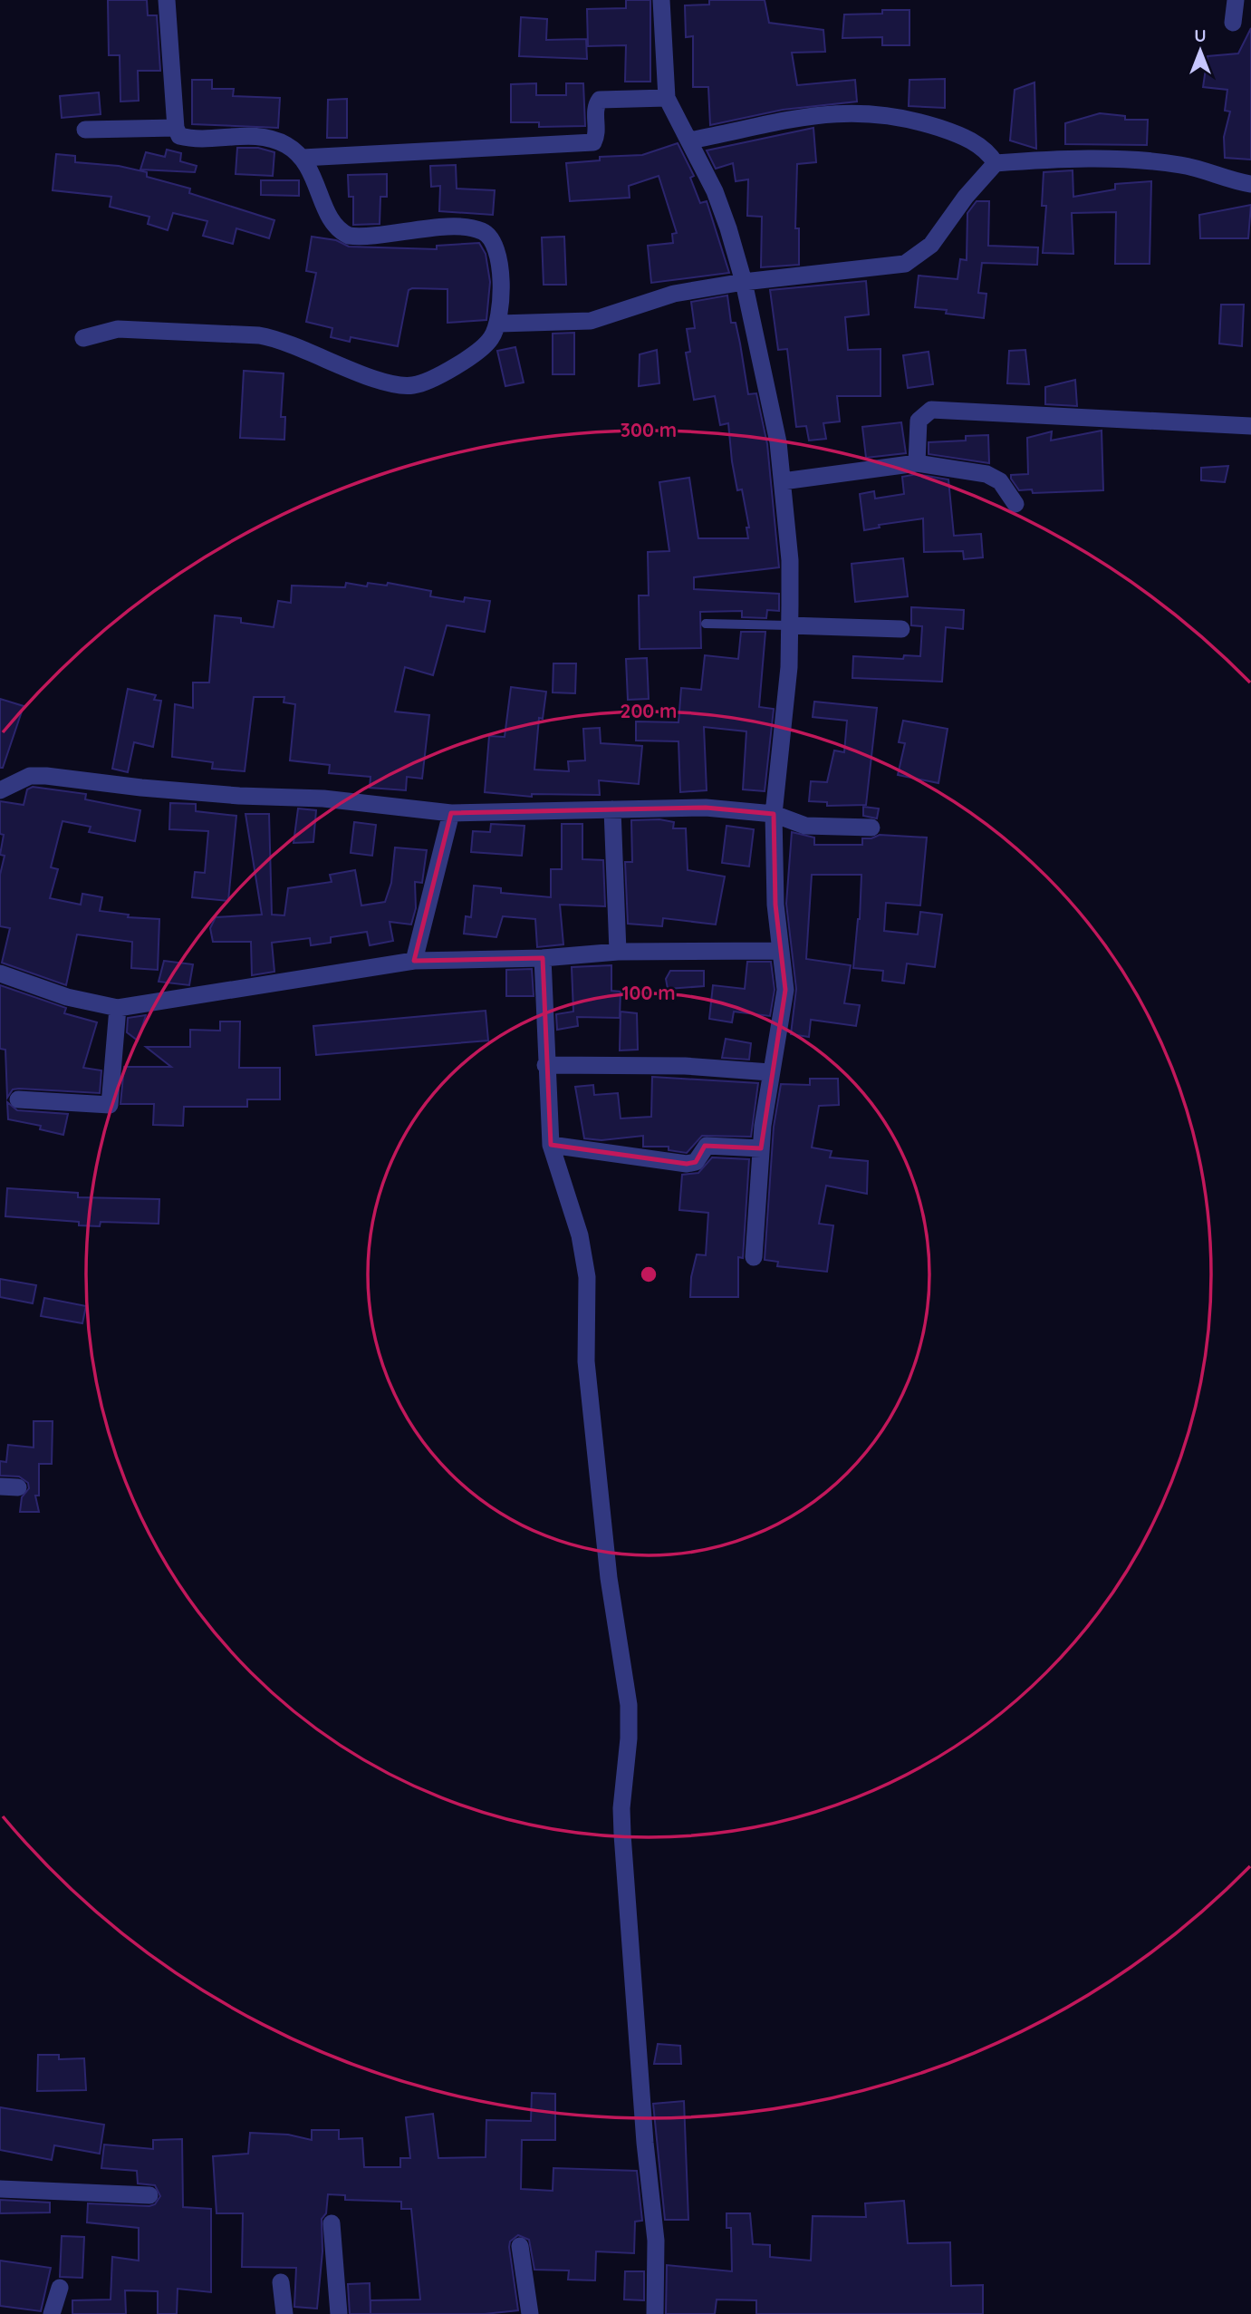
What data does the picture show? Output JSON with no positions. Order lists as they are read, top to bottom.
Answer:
{
  "north": "top",
  "rings": ["300 m", "200 m", "100 m"]
}
